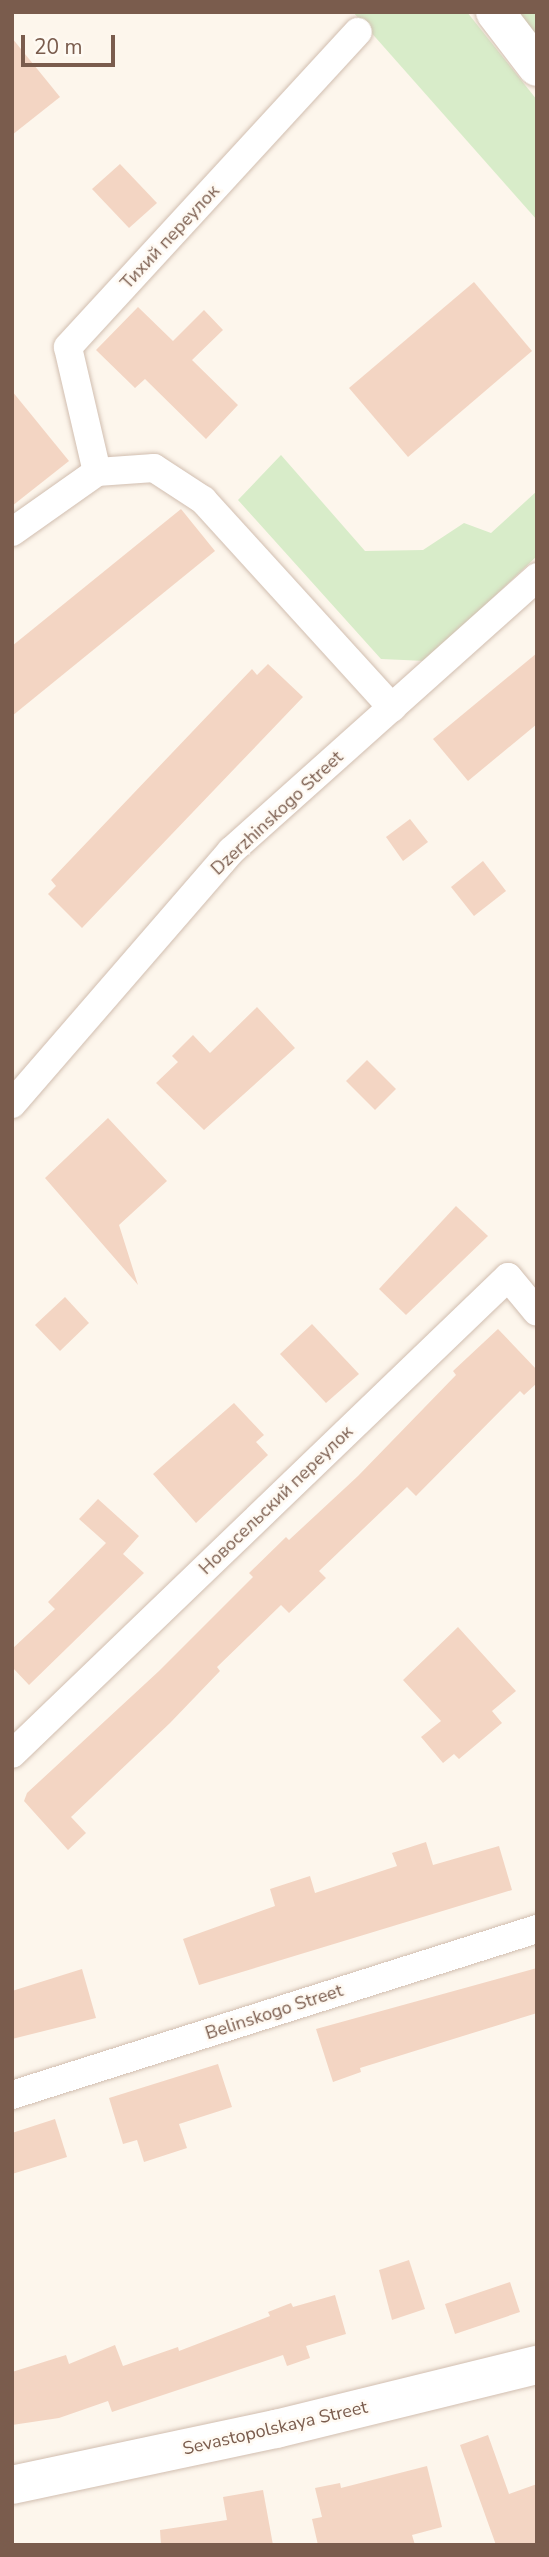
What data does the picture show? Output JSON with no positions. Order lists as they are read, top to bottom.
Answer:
{
  "streets": {
    "main road": ["Sevastopolskaya Street"],
    "street": [
      "Тихий переулок",
      "Dzerzhinskogo Street",
      "Новосельский переулок",
      "Belinskogo Street"
    ]
  },
  "scale_bar": "20 m"
}
